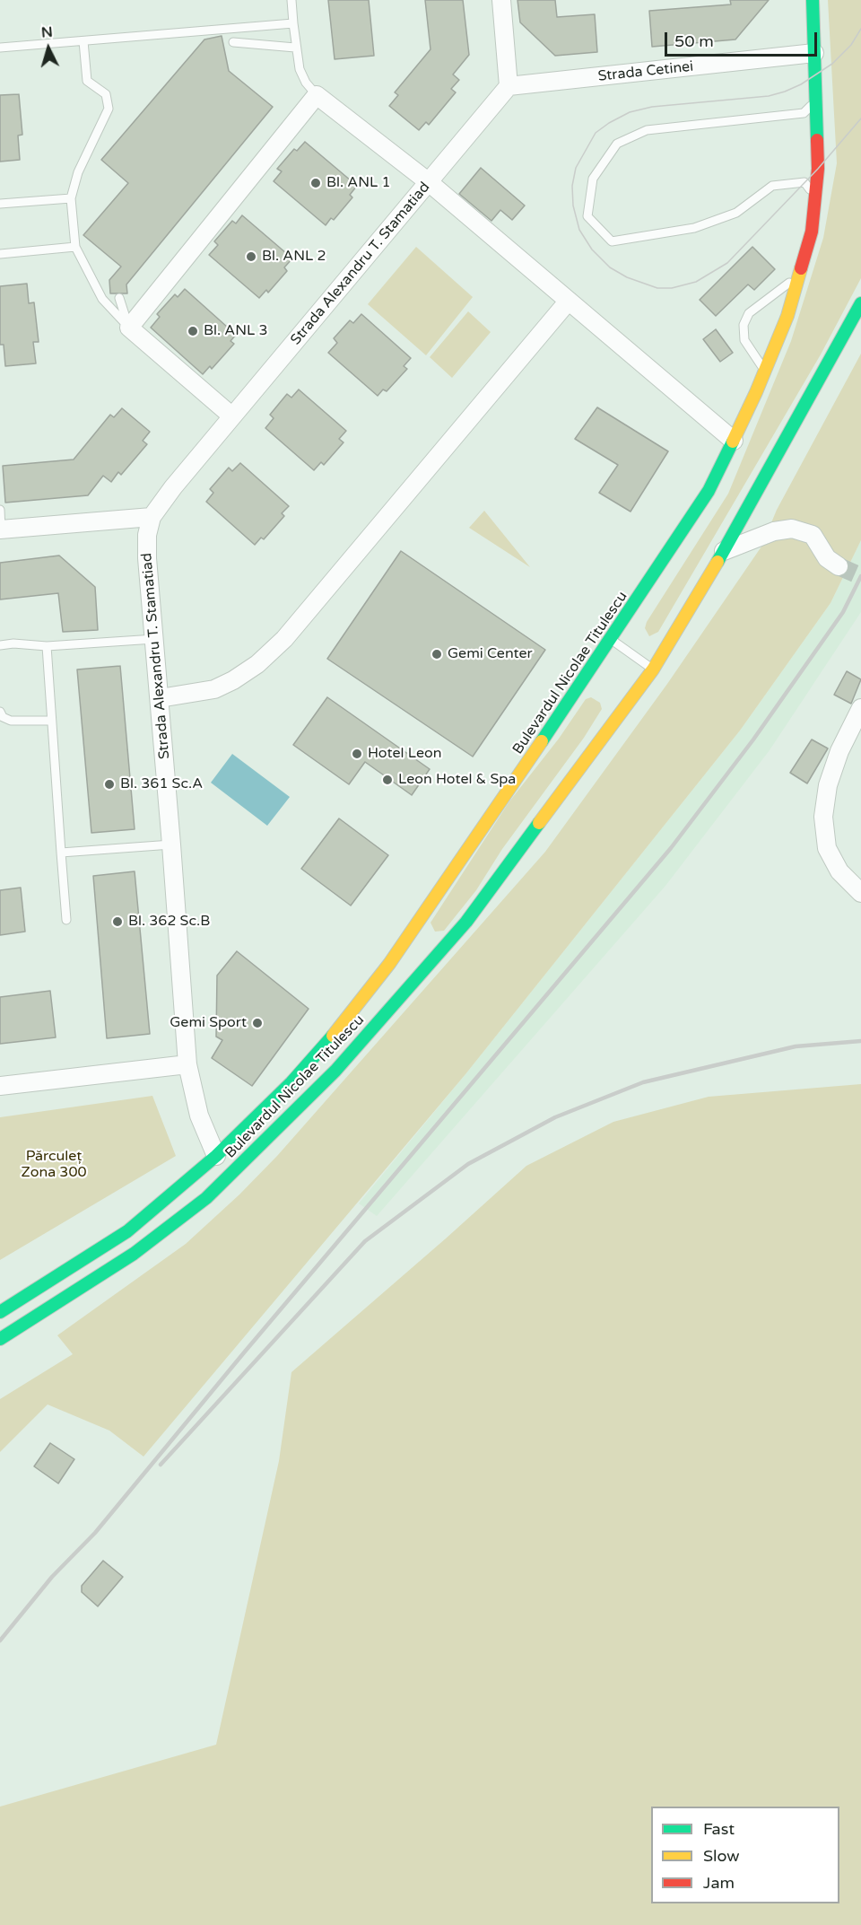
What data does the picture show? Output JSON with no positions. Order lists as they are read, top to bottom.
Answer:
{
  "streets": {
    "main road": ["Bulevardul Nicolae Titulescu"],
    "street": ["Strada Cetinei", "Strada Alexandru T. Stamatiad"]
  },
  "crossings": [
    ["Strada Cetinei", "Strada Alexandru T. Stamatiad"],
    ["Strada Cetinei", "Bulevardul Nicolae Titulescu"],
    ["Strada Alexandru T. Stamatiad", "Bulevardul Nicolae Titulescu"]
  ],
  "parks": ["Părculeț Zona 300"],
  "places": [
    "Bl. ANL 1",
    "Bl. ANL 2",
    "Bl. ANL 3",
    "Gemi Center",
    "Hotel Leon",
    "Leon Hotel & Spa",
    "Bl. 361 Sc.A",
    "Bl. 362 Sc.B",
    "Gemi Sport"
  ],
  "legend": ["Fast", "Slow", "Jam"],
  "scale_bar": "50 m",
  "north": "top"
}
